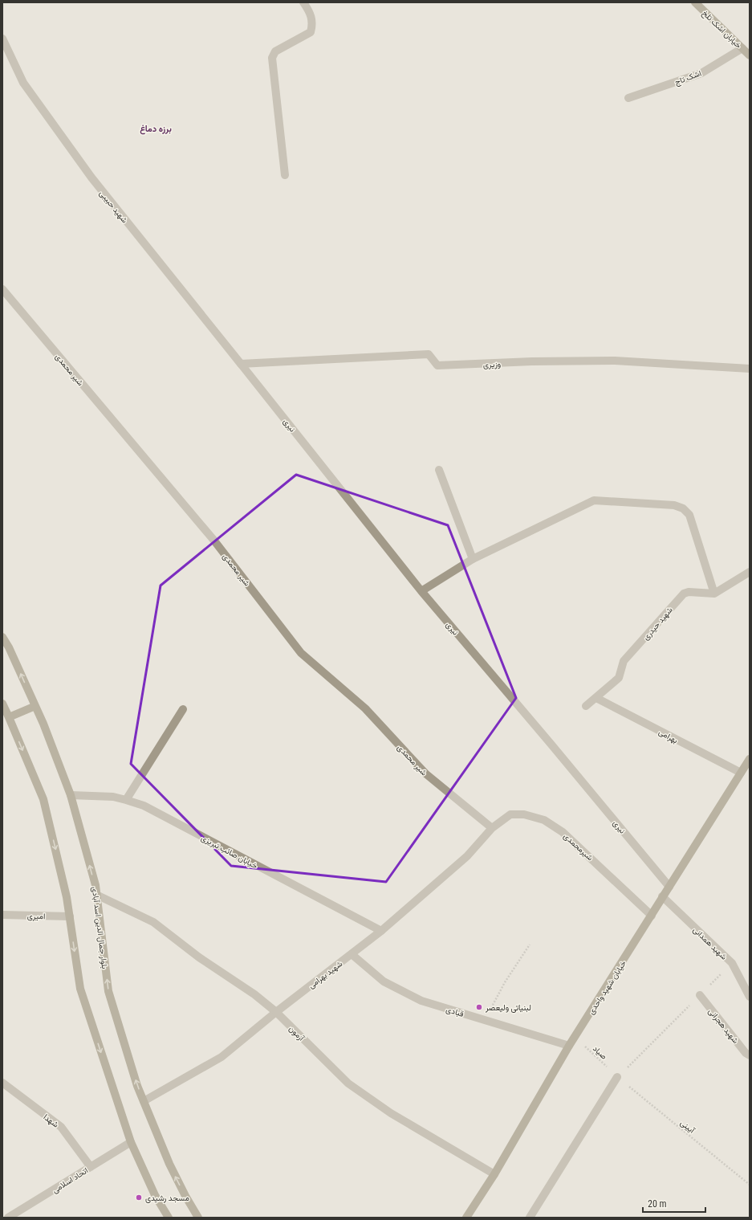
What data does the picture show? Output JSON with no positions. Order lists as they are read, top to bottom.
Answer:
{
  "streets": {
    "main road": ["خیابان اشک تلخ", "بلوار جمال الدین اسد آبادی", "خیابان شهید واحدی"],
    "street": [
      "اشک تاج",
      "شهید حبیبی",
      "وزیری",
      "شیر محمدی",
      "نیری",
      "شهید حیدری",
      "بهرامی",
      "شیرمحمدی",
      "خیابان صائب تبریزی",
      "امیری",
      "شهید همدانی",
      "شهید بهرامی",
      "قبادی",
      "شهید هجرانی",
      "آزمون",
      "شهدا",
      "اتحاد اسلامی"
    ],
    "path": ["صیاد", "آیینی"]
  },
  "crossings": [
    ["خیابان اشک تلخ", "اشک تاج"],
    ["شهید حبیبی", "وزیری"],
    ["شهید حبیبی", "نیری"],
    ["وزیری", "نیری"],
    ["شیر محمدی", "شیرمحمدی"],
    ["شیر محمدی", "شهید بهرامی"],
    ["نیری", "خیابان شهید واحدی"],
    ["شهید حیدری", "بهرامی"],
    ["بهرامی", "خیابان شهید واحدی"],
    ["شیرمحمدی", "شهید بهرامی"],
    ["شیرمحمدی", "خیابان شهید واحدی"],
    ["خیابان صائب تبریزی", "بلوار جمال الدین اسد آبادی"],
    ["خیابان صائب تبریزی", "شهید بهرامی"],
    ["بلوار جمال الدین اسد آبادی", "شهید بهرامی"],
    ["بلوار جمال الدین اسد آبادی", "آزمون"],
    ["شهید همدانی", "خیابان شهید واحدی"],
    ["شهید بهرامی", "قبادی"],
    ["شهید بهرامی", "آزمون"],
    ["خیابان شهید واحدی", "قبادی"],
    ["خیابان شهید واحدی", "آزمون"],
    ["خیابان شهید واحدی", "صیاد"],
    ["صیاد", "آیینی"],
    ["شهدا", "اتحاد اسلامی"]
  ],
  "districts": ["برزه دماغ"],
  "places": ["لبنیاتی ولیعصر", "مسجد رشیدی"],
  "scale_bar": "20 m"
}
